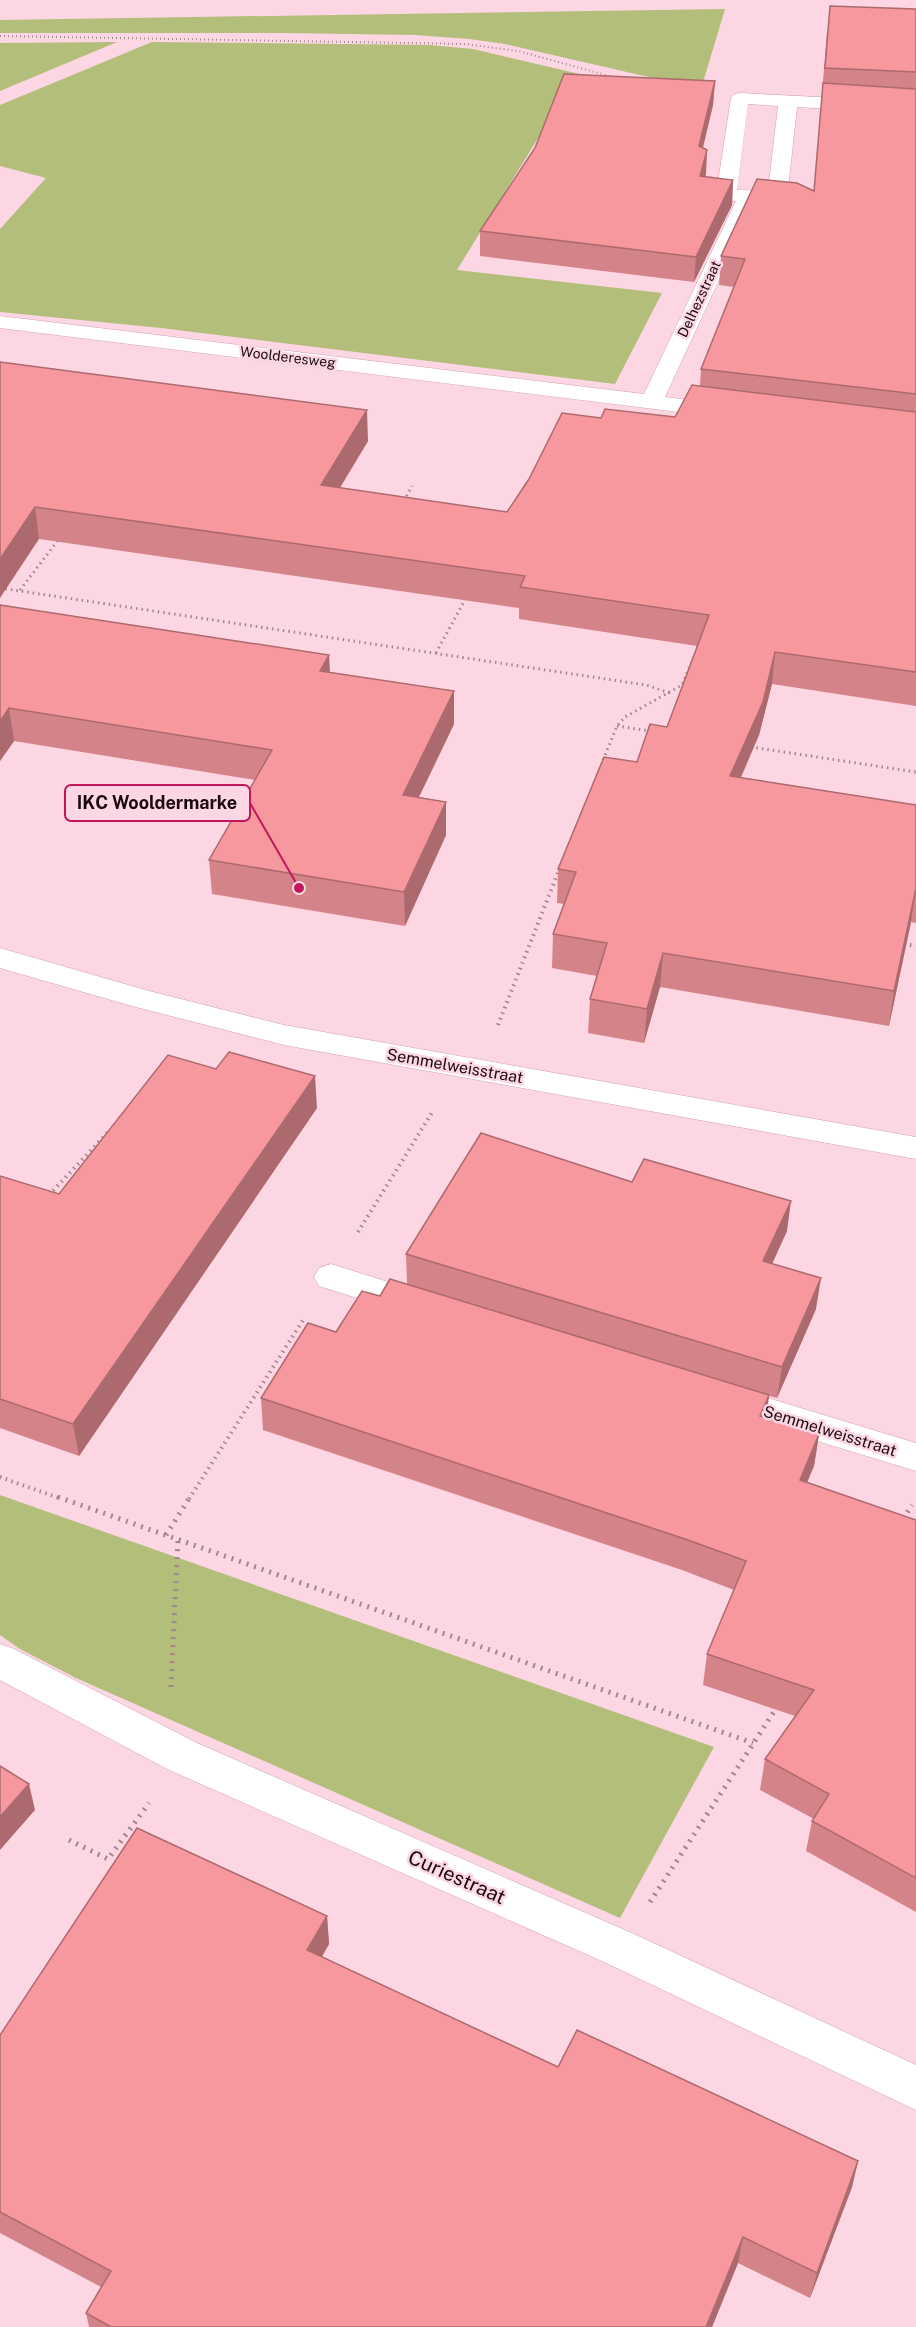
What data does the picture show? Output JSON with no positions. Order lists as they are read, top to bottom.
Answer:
{
  "streets": {
    "street": [
      "Delhezstraat",
      "Woolderesweg",
      "Semmelweisstraat",
      "Curiestraat"
    ]
  },
  "crossings": [
    ["Delhezstraat", "Woolderesweg"]
  ],
  "places": ["IKC Wooldermarke"]
}
